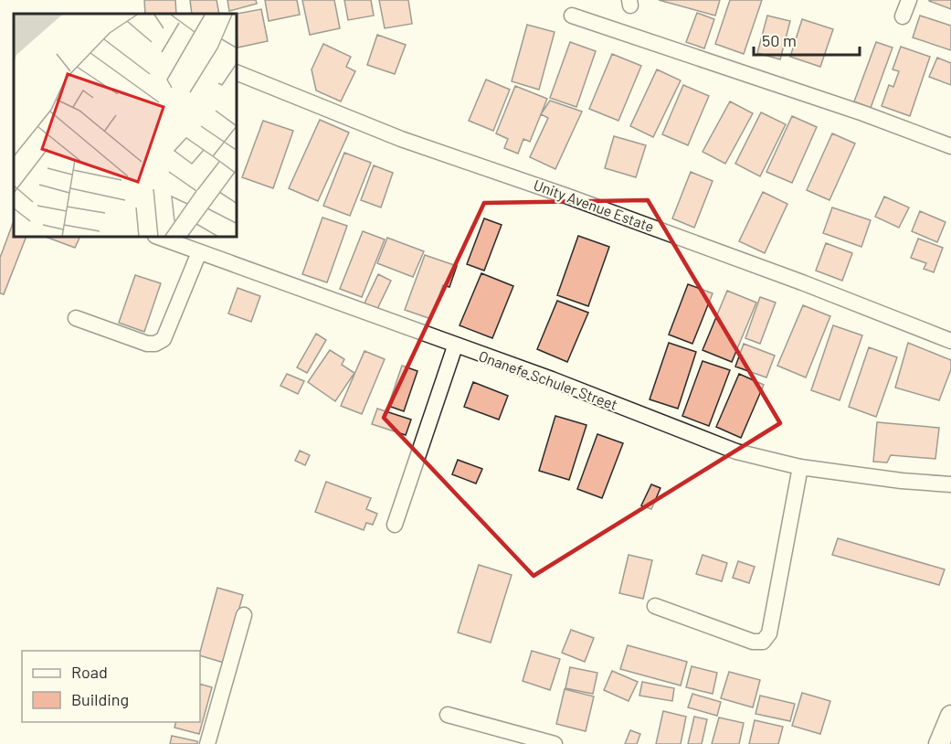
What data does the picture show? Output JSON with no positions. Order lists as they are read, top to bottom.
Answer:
{
  "streets": {
    "street": ["Unity Avenue Estate", "Onanefe Schuler Street"]
  },
  "legend": ["Road", "Building"],
  "scale_bar": "50 m"
}
